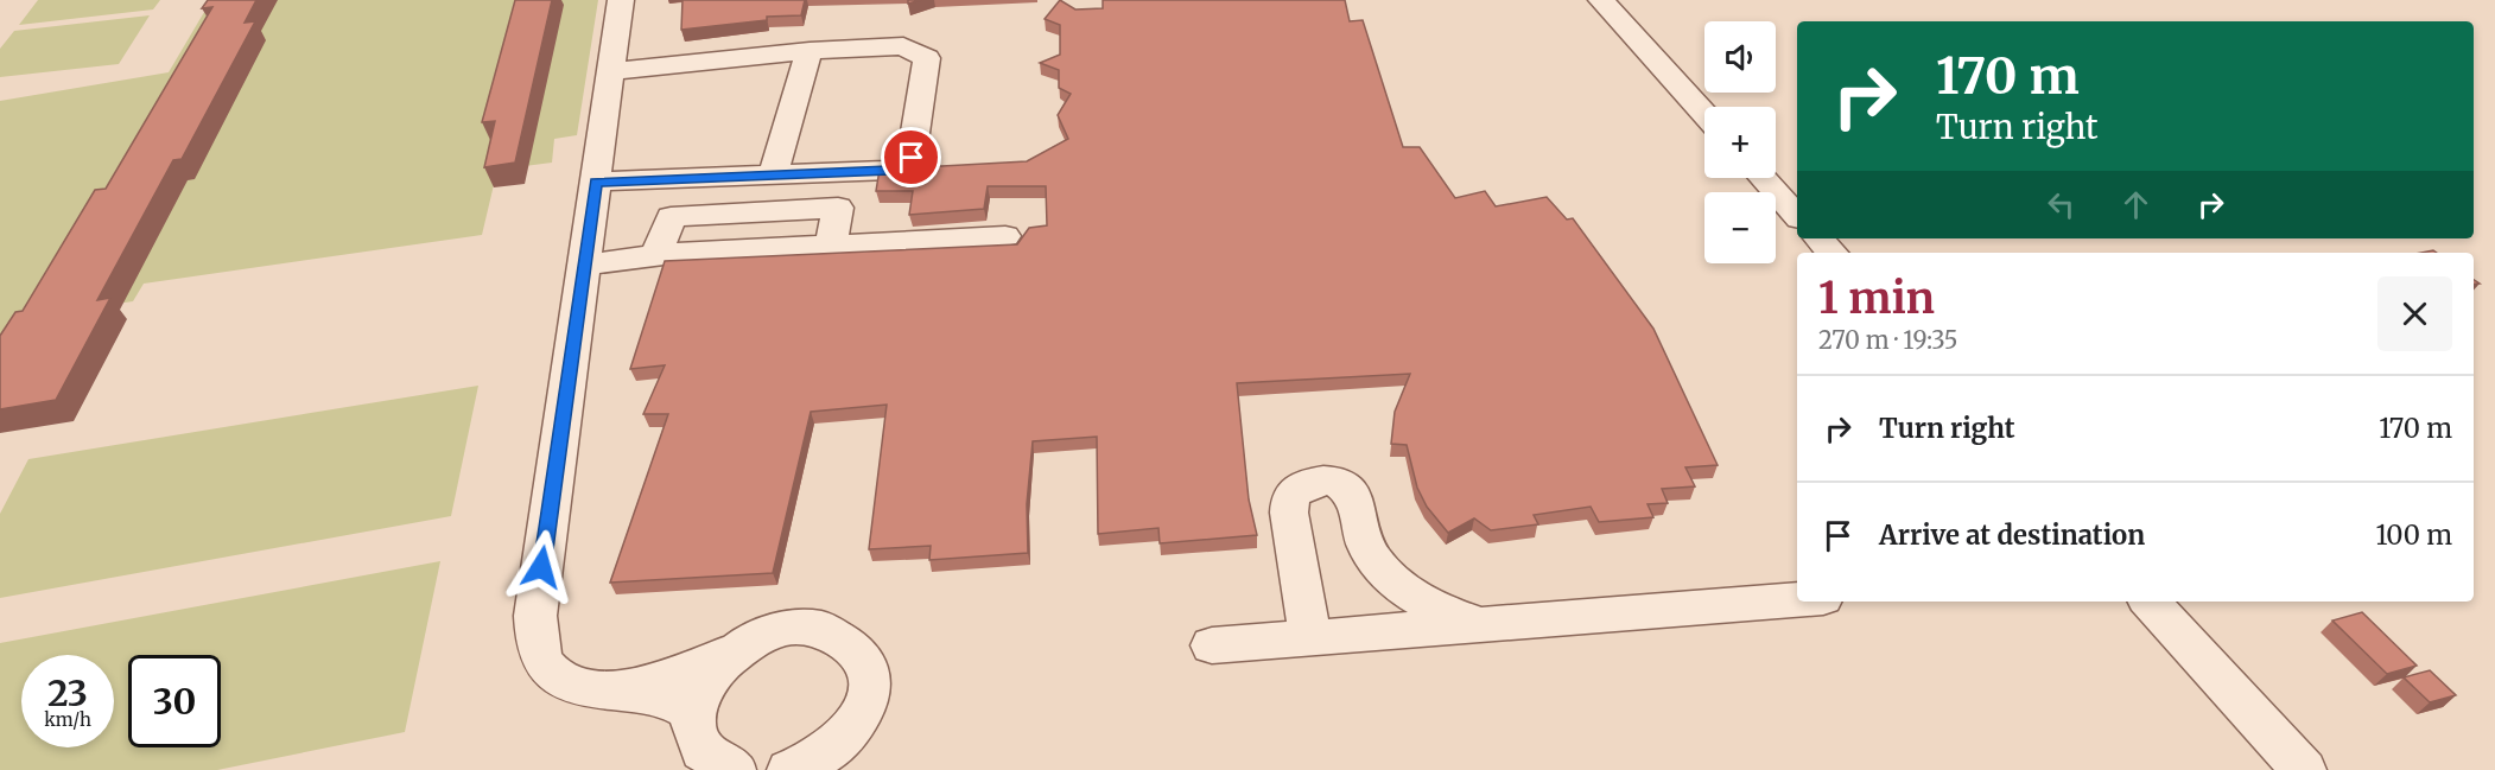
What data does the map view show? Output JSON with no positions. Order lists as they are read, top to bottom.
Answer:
{
  "page": {
    "map_buttons": ["+", "−"],
    "turn": ["170 m", "Turn right"],
    "heading": ["1 min", "270 m · 19:35"],
    "list": [
      {
        "name": "Turn right",
        "value": "170 m"
      },
      {
        "name": "Arrive at destination",
        "value": "100 m"
      }
    ],
    "speed": "23 km/h",
    "limit": "30"
  }
}
